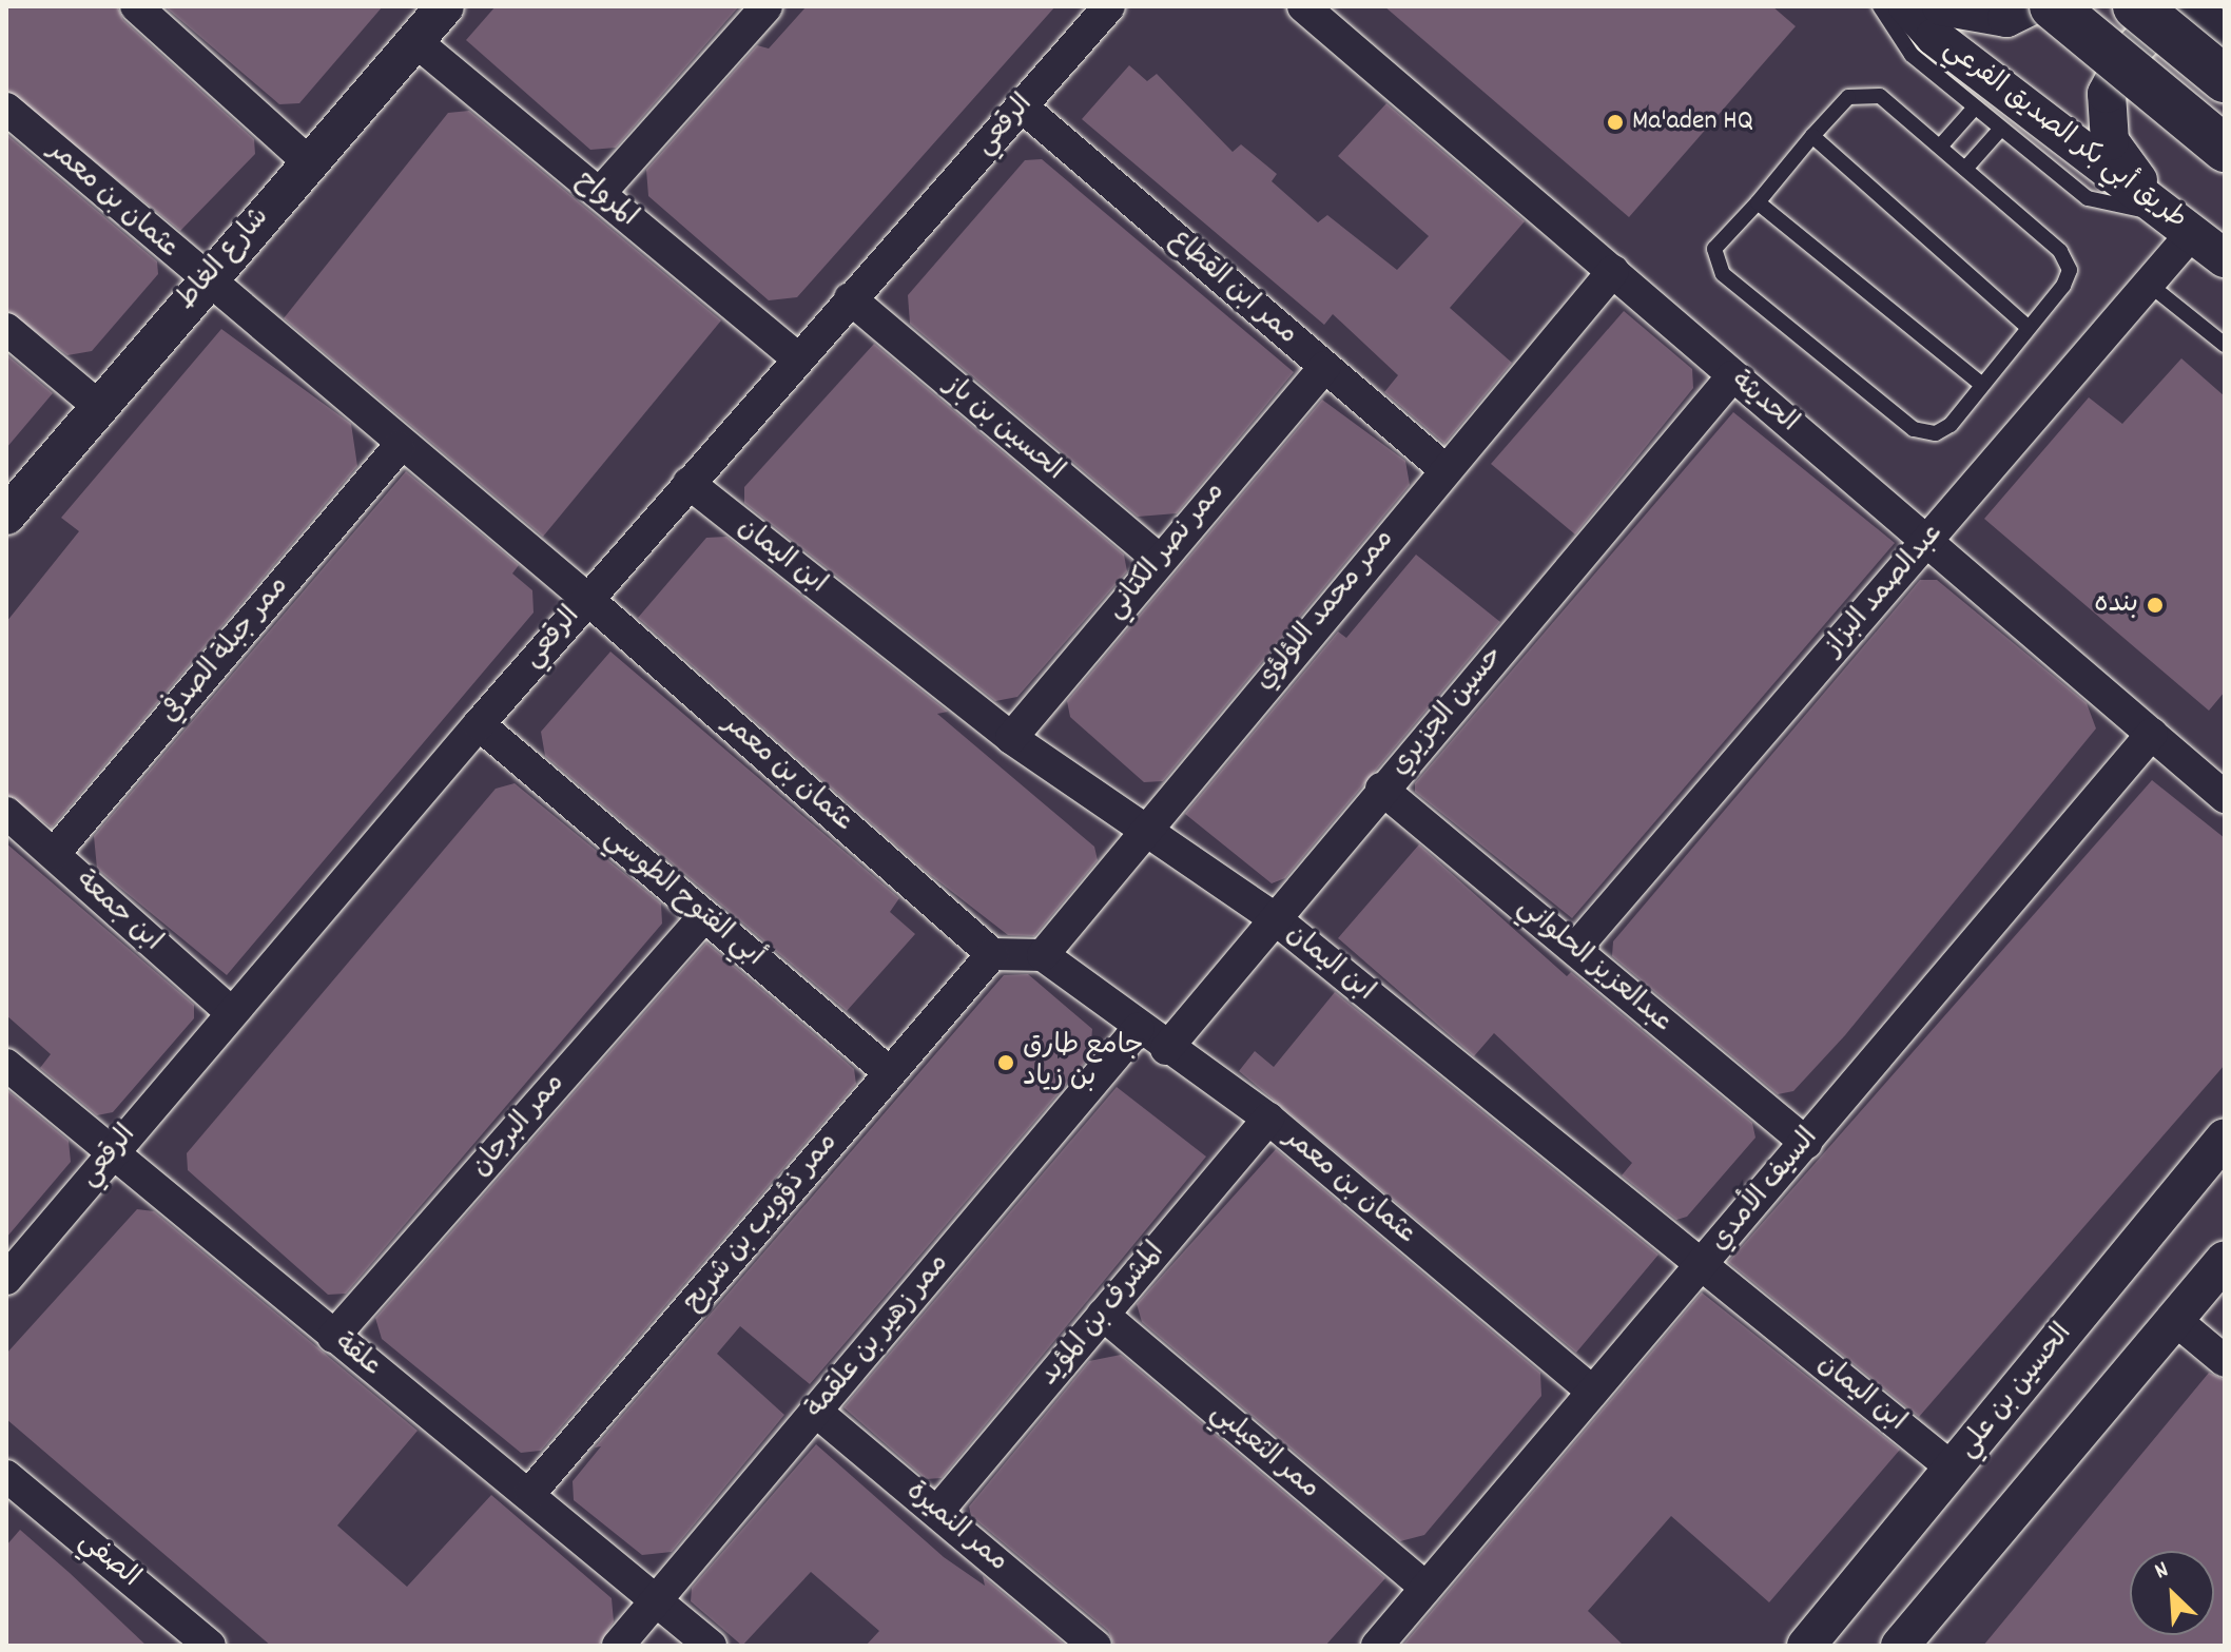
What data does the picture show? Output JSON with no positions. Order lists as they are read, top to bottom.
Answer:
{
  "streets": {
    "street": [
      "الرقعي",
      "طريق أبي بكر الصديق الفرعي",
      "المرواح",
      "عثمان بن معمر",
      "شارع الغاط",
      "ممر ابن القطاع",
      "الحديثة",
      "الحسين بن باز",
      "ممر نصر الكتاني",
      "ابن اليمان",
      "عبدالصمد البزاز",
      "ممر محمد اللؤلؤي",
      "ممر جبلة الصدفي",
      "حسين الجزيري",
      "أبي الفتوح الطوسي",
      "ابن جمعة",
      "عبدالعزيز الحلواني",
      "ممر البرجان",
      "السيف الأمدي",
      "ممر ذؤويب بن شريح",
      "المشرف بن المؤيد",
      "ممر زهير بن علقمة",
      "علقة",
      "الحسين بن علي",
      "ممر الثعيلبي",
      "ممر النميرة",
      "الصفي"
    ]
  },
  "crossings": [
    ["الرقعي", "المرواح"],
    ["الرقعي", "عثمان بن معمر"],
    ["الرقعي", "ممر ابن القطاع"],
    ["الرقعي", "الحسين بن باز"],
    ["الرقعي", "ابن اليمان"],
    ["الرقعي", "أبي الفتوح الطوسي"],
    ["الرقعي", "ابن جمعة"],
    ["الرقعي", "علقة"],
    ["طريق أبي بكر الصديق الفرعي", "عبدالصمد البزاز"],
    ["المرواح", "شارع الغاط"],
    ["عثمان بن معمر", "شارع الغاط"],
    ["عثمان بن معمر", "ممر محمد اللؤلؤي"],
    ["عثمان بن معمر", "ممر جبلة الصدفي"],
    ["عثمان بن معمر", "حسين الجزيري"],
    ["عثمان بن معمر", "السيف الأمدي"],
    ["عثمان بن معمر", "ممر ذؤويب بن شريح"],
    ["عثمان بن معمر", "المشرف بن المؤيد"],
    ["عثمان بن معمر", "ممر زهير بن علقمة"],
    ["ممر ابن القطاع", "ممر نصر الكتاني"],
    ["ممر ابن القطاع", "ممر محمد اللؤلؤي"],
    ["الحديثة", "عبدالصمد البزاز"],
    ["الحديثة", "ممر محمد اللؤلؤي"],
    ["الحديثة", "حسين الجزيري"],
    ["الحديثة", "السيف الأمدي"],
    ["الحسين بن باز", "ممر نصر الكتاني"],
    ["ممر نصر الكتاني", "ابن اليمان"],
    ["ابن اليمان", "ممر محمد اللؤلؤي"],
    ["ابن اليمان", "حسين الجزيري"],
    ["ابن اليمان", "السيف الأمدي"],
    ["ابن اليمان", "الحسين بن علي"],
    ["عبدالصمد البزاز", "عبدالعزيز الحلواني"],
    ["ممر جبلة الصدفي", "ابن جمعة"],
    ["حسين الجزيري", "عبدالعزيز الحلواني"],
    ["أبي الفتوح الطوسي", "ممر البرجان"],
    ["أبي الفتوح الطوسي", "ممر ذؤويب بن شريح"],
    ["عبدالعزيز الحلواني", "السيف الأمدي"],
    ["ممر البرجان", "علقة"],
    ["السيف الأمدي", "ممر الثعيلبي"],
    ["ممر ذؤويب بن شريح", "علقة"],
    ["المشرف بن المؤيد", "ممر الثعيلبي"],
    ["المشرف بن المؤيد", "ممر النميرة"],
    ["ممر زهير بن علقمة", "علقة"],
    ["ممر زهير بن علقمة", "ممر النميرة"]
  ],
  "places": ["Ma'aden HQ", "بنده", "جامع طارق بن زياد"],
  "north": "top left"
}
